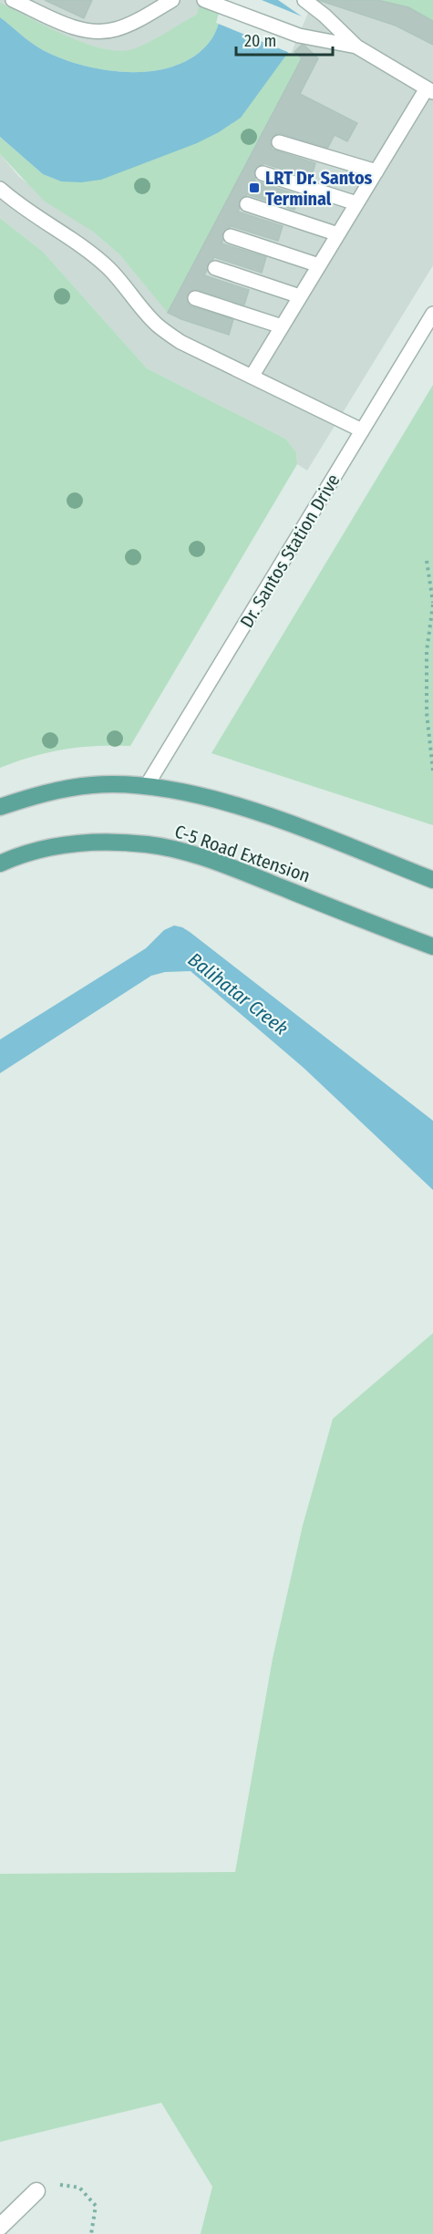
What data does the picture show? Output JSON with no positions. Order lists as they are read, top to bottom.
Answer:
{
  "streets": {
    "main road": ["C-5 Road Extension"],
    "lane": ["Dr. Santos Station Drive"]
  },
  "water": ["Balihatar Creek"],
  "places": {
    "transit": ["LRT Dr. Santos Terminal"]
  },
  "scale_bar": "20 m"
}
